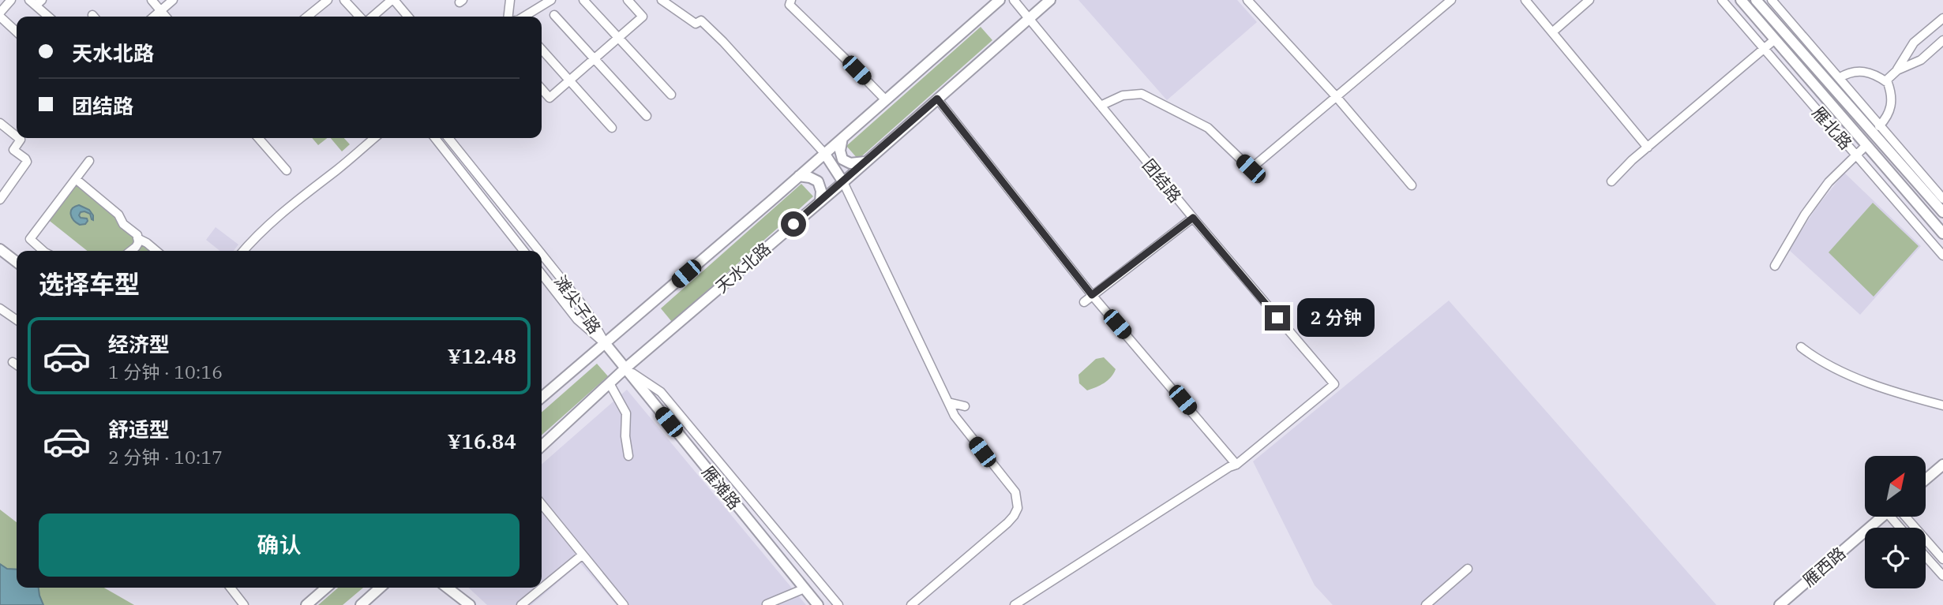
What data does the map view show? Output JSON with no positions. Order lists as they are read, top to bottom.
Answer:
{
  "streets": {
    "main road": [
      "雁北路",
      "天水北路",
      "雁滩路",
      "雁西路"
    ],
    "street": ["团结路", "滩尖子路"]
  },
  "crossings": [
    ["团结路", "天水北路"],
    ["天水北路", "滩尖子路"],
    ["天水北路", "雁滩路"],
    ["滩尖子路", "雁滩路"]
  ],
  "north": "top right",
  "page": {
    "banner": ["天水北路", "团结路"],
    "heading": "选择车型",
    "bubble": "2 分钟",
    "list": [
      {
        "name": "经济型",
        "note": "1 分钟 · 10:16",
        "value": "¥12.48"
      },
      {
        "name": "舒适型",
        "note": "2 分钟 · 10:17",
        "value": "¥16.84"
      }
    ],
    "buttons": "确认"
  }
}
